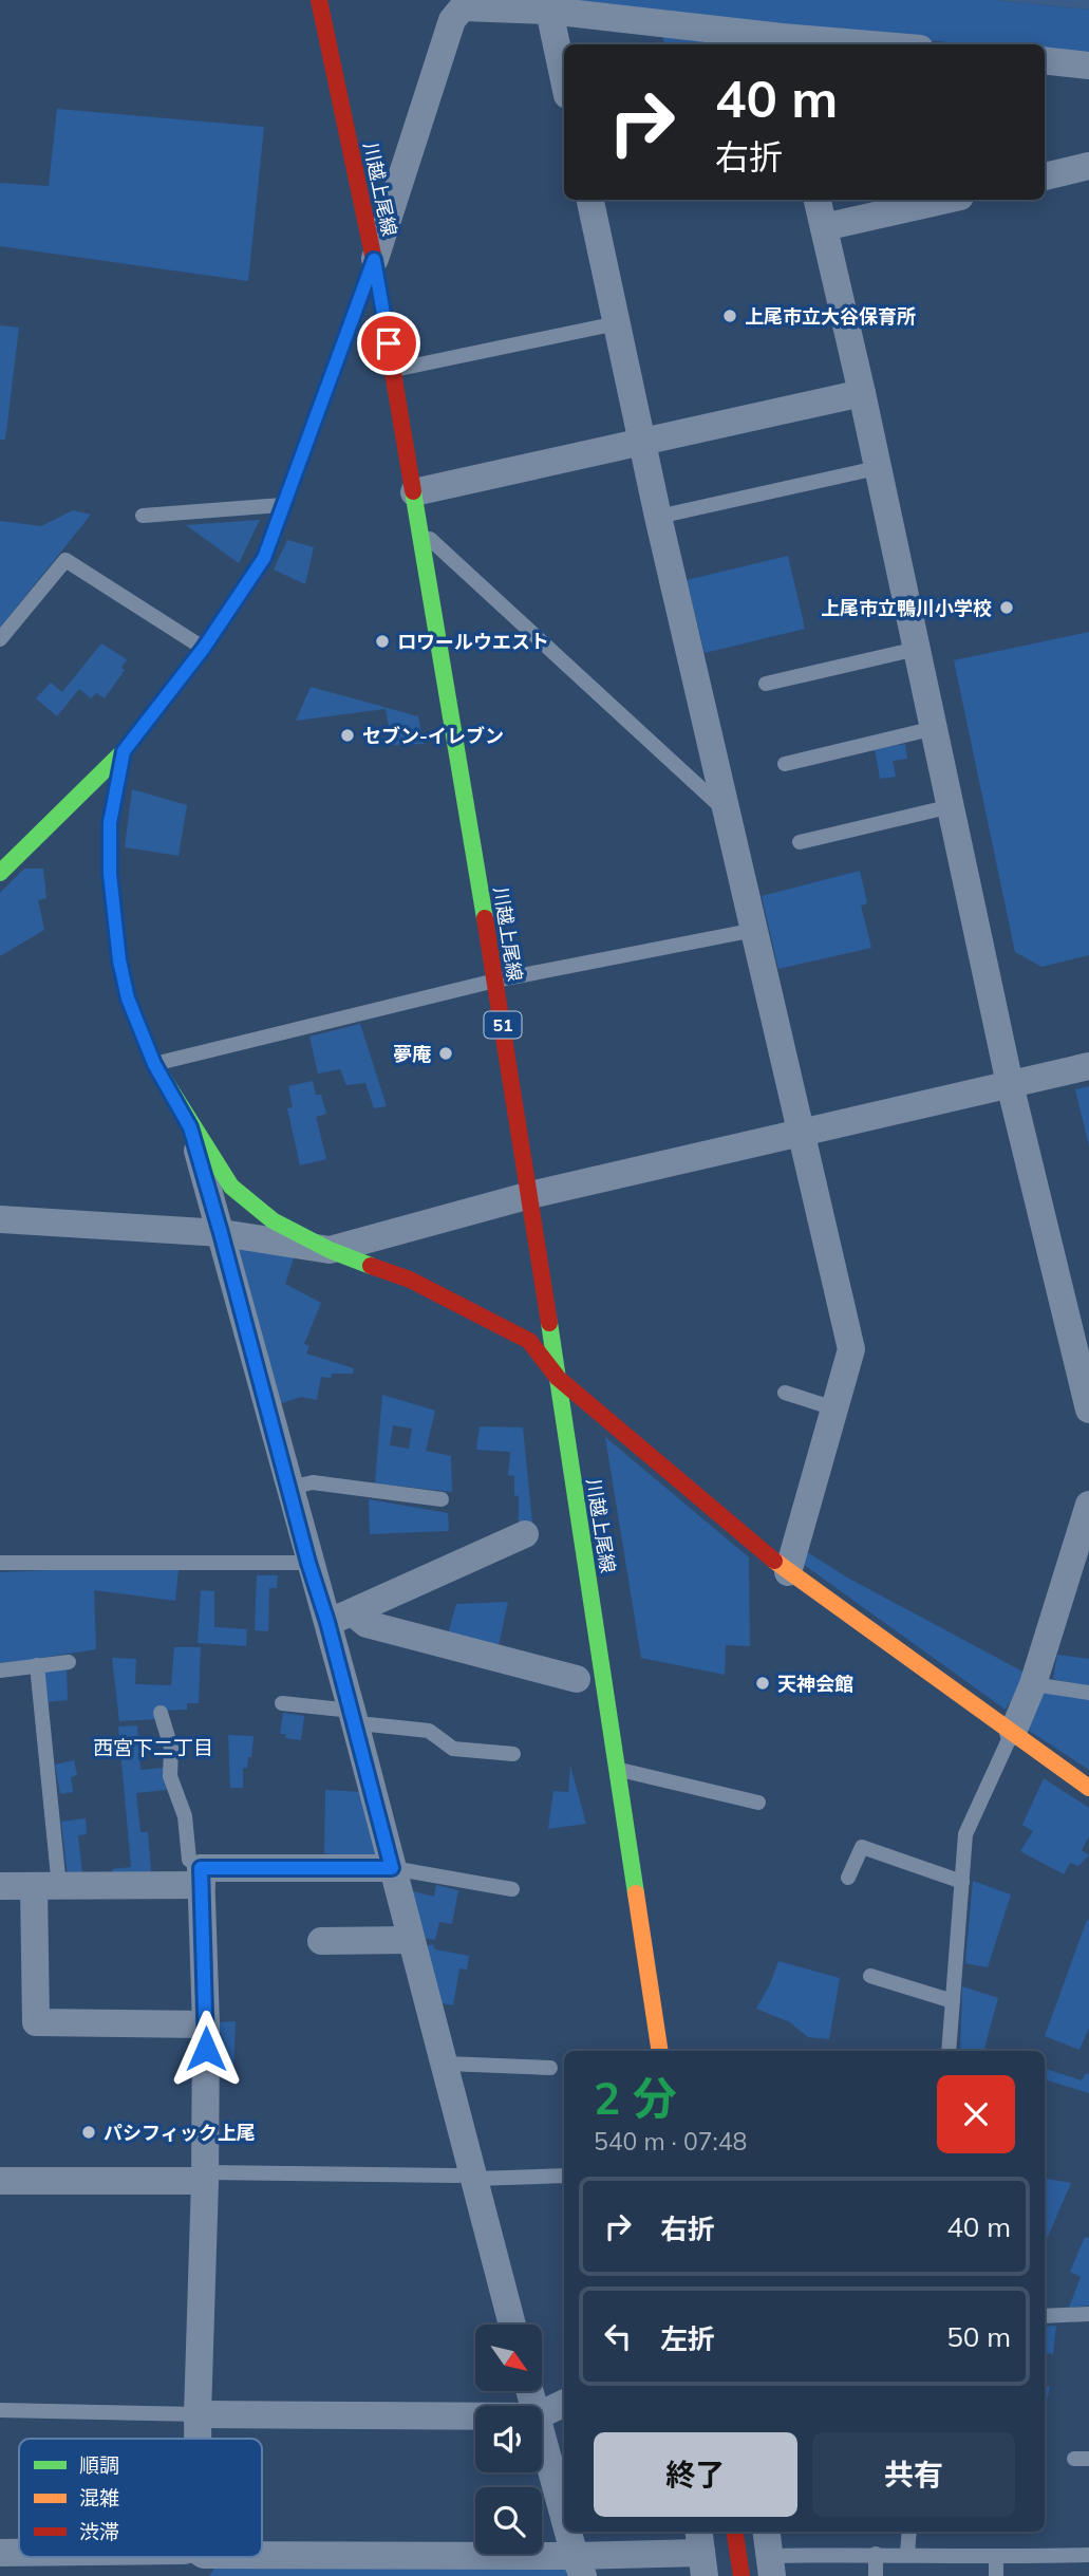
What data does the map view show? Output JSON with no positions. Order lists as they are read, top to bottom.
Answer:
{
  "streets": {
    "street": ["川越上尾線", "51"]
  },
  "districts": ["西宮下二丁目"],
  "places": [
    "上尾市立大谷保育所",
    "上尾市立鴨川小学校",
    "ロワールウエスト",
    "セブン-イレブン",
    "夢庵",
    "天神会館",
    "パシフィック上尾"
  ],
  "legend": ["順調", "混雑", "渋滞"],
  "north": "bottom right",
  "page": {
    "turn": ["40 m", "右折"],
    "heading": ["2 分", "540 m · 07:48"],
    "list": [
      {
        "name": "右折",
        "value": "40 m"
      },
      {
        "name": "左折",
        "value": "50 m"
      }
    ],
    "buttons": ["終了", "共有"]
  }
}
